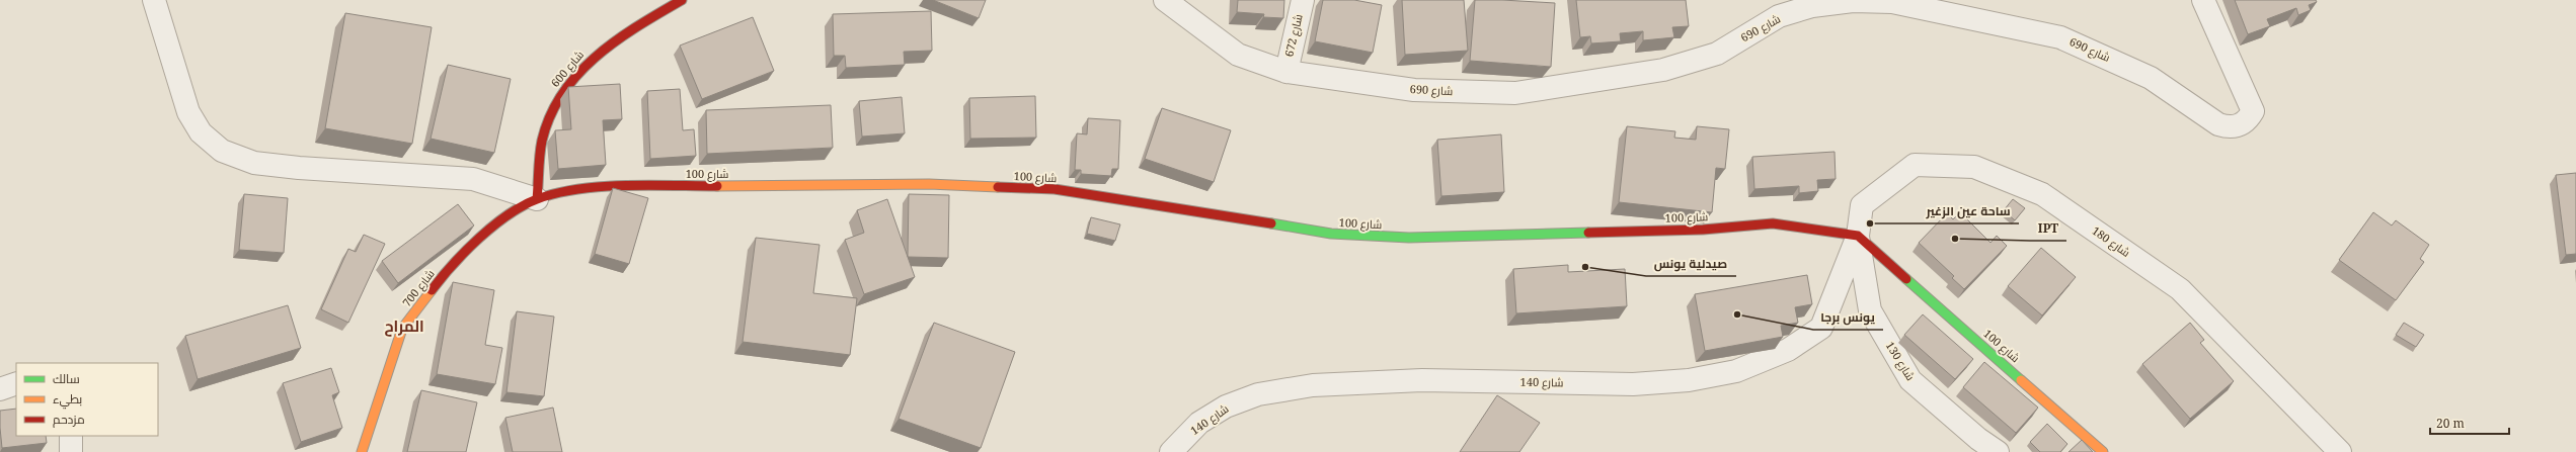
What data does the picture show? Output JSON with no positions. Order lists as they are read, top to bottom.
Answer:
{
  "streets": {
    "main road": ["شارع 600", "شارع 100", "شارع 700"],
    "street": [
      "شارع 690",
      "شارع 672",
      "شارع 180",
      "شارع 130",
      "شارع 140"
    ]
  },
  "crossings": [
    ["شارع 690", "شارع 672"],
    ["شارع 600", "شارع 100"],
    ["شارع 600", "شارع 700"],
    ["شارع 100", "شارع 180"],
    ["شارع 100", "شارع 700"],
    ["شارع 100", "شارع 130"],
    ["شارع 100", "شارع 140"],
    ["شارع 180", "شارع 130"],
    ["شارع 180", "شارع 140"],
    ["شارع 130", "شارع 140"]
  ],
  "districts": ["المراح"],
  "places": [
    "ساحة عين الزغير",
    "IPT",
    "صيدلية يونس",
    "يونس برجا"
  ],
  "legend": ["سالك", "بطيء", "مزدحم"],
  "scale_bar": "20 m"
}
